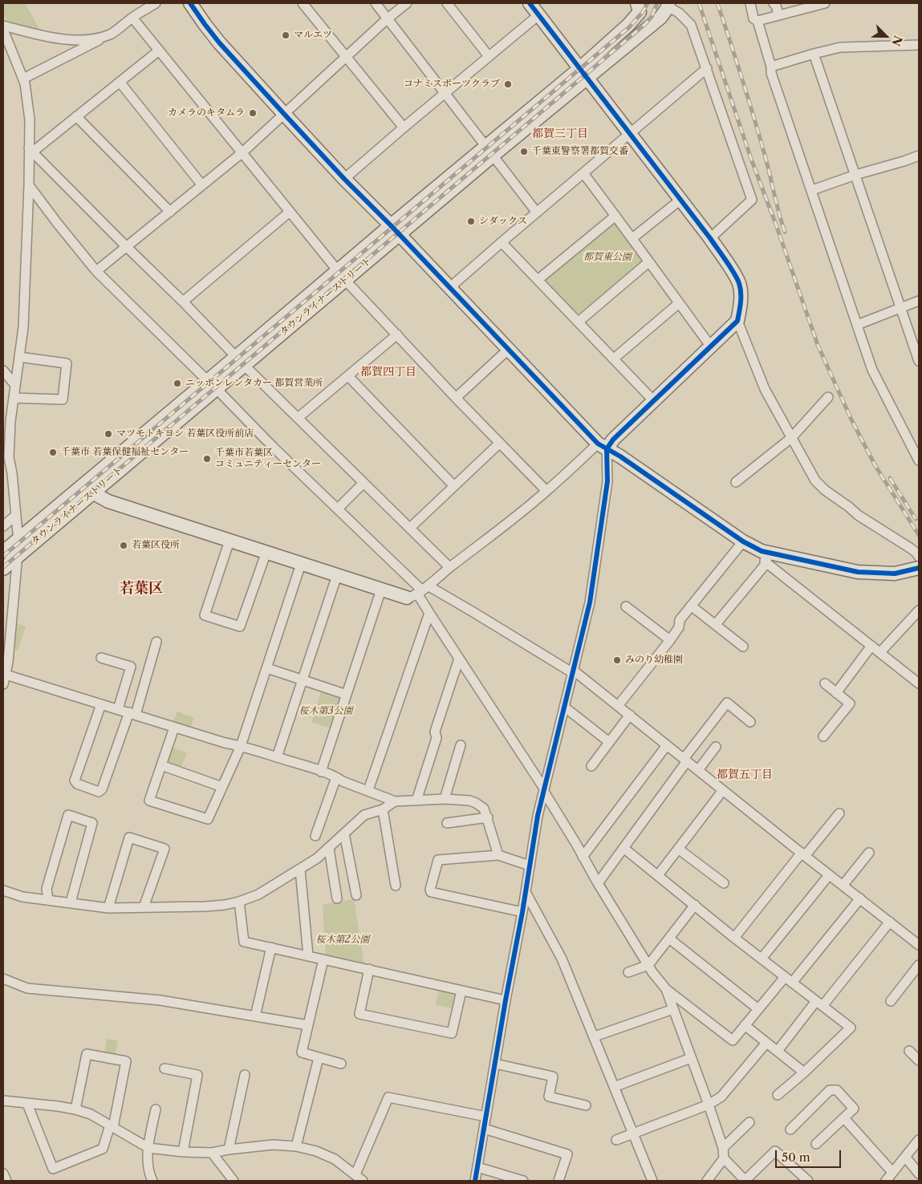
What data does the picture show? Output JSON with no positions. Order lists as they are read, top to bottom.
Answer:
{
  "streets": {
    "street": ["タウンライナーストリート"]
  },
  "districts": [
    "都賀三丁目",
    "都賀四丁目",
    "若葉区",
    "都賀五丁目"
  ],
  "parks": ["都賀東公園", "桜木第3公園", "桜木第2公園"],
  "places": [
    "マルエツ",
    "コナミスポーツクラブ",
    "カメラのキタムラ",
    "千葉東警察署都賀交番",
    "シダックス",
    "ニッポンレンタカー 都賀営業所",
    "マツモトキヨシ 若葉区役所前店",
    "千葉市 若葉保健福祉センター",
    "千葉市若葉区 コミュニティーセンター",
    "若葉区役所",
    "みのり幼稚園"
  ],
  "scale_bar": "50 m",
  "north": "bottom right"
}
